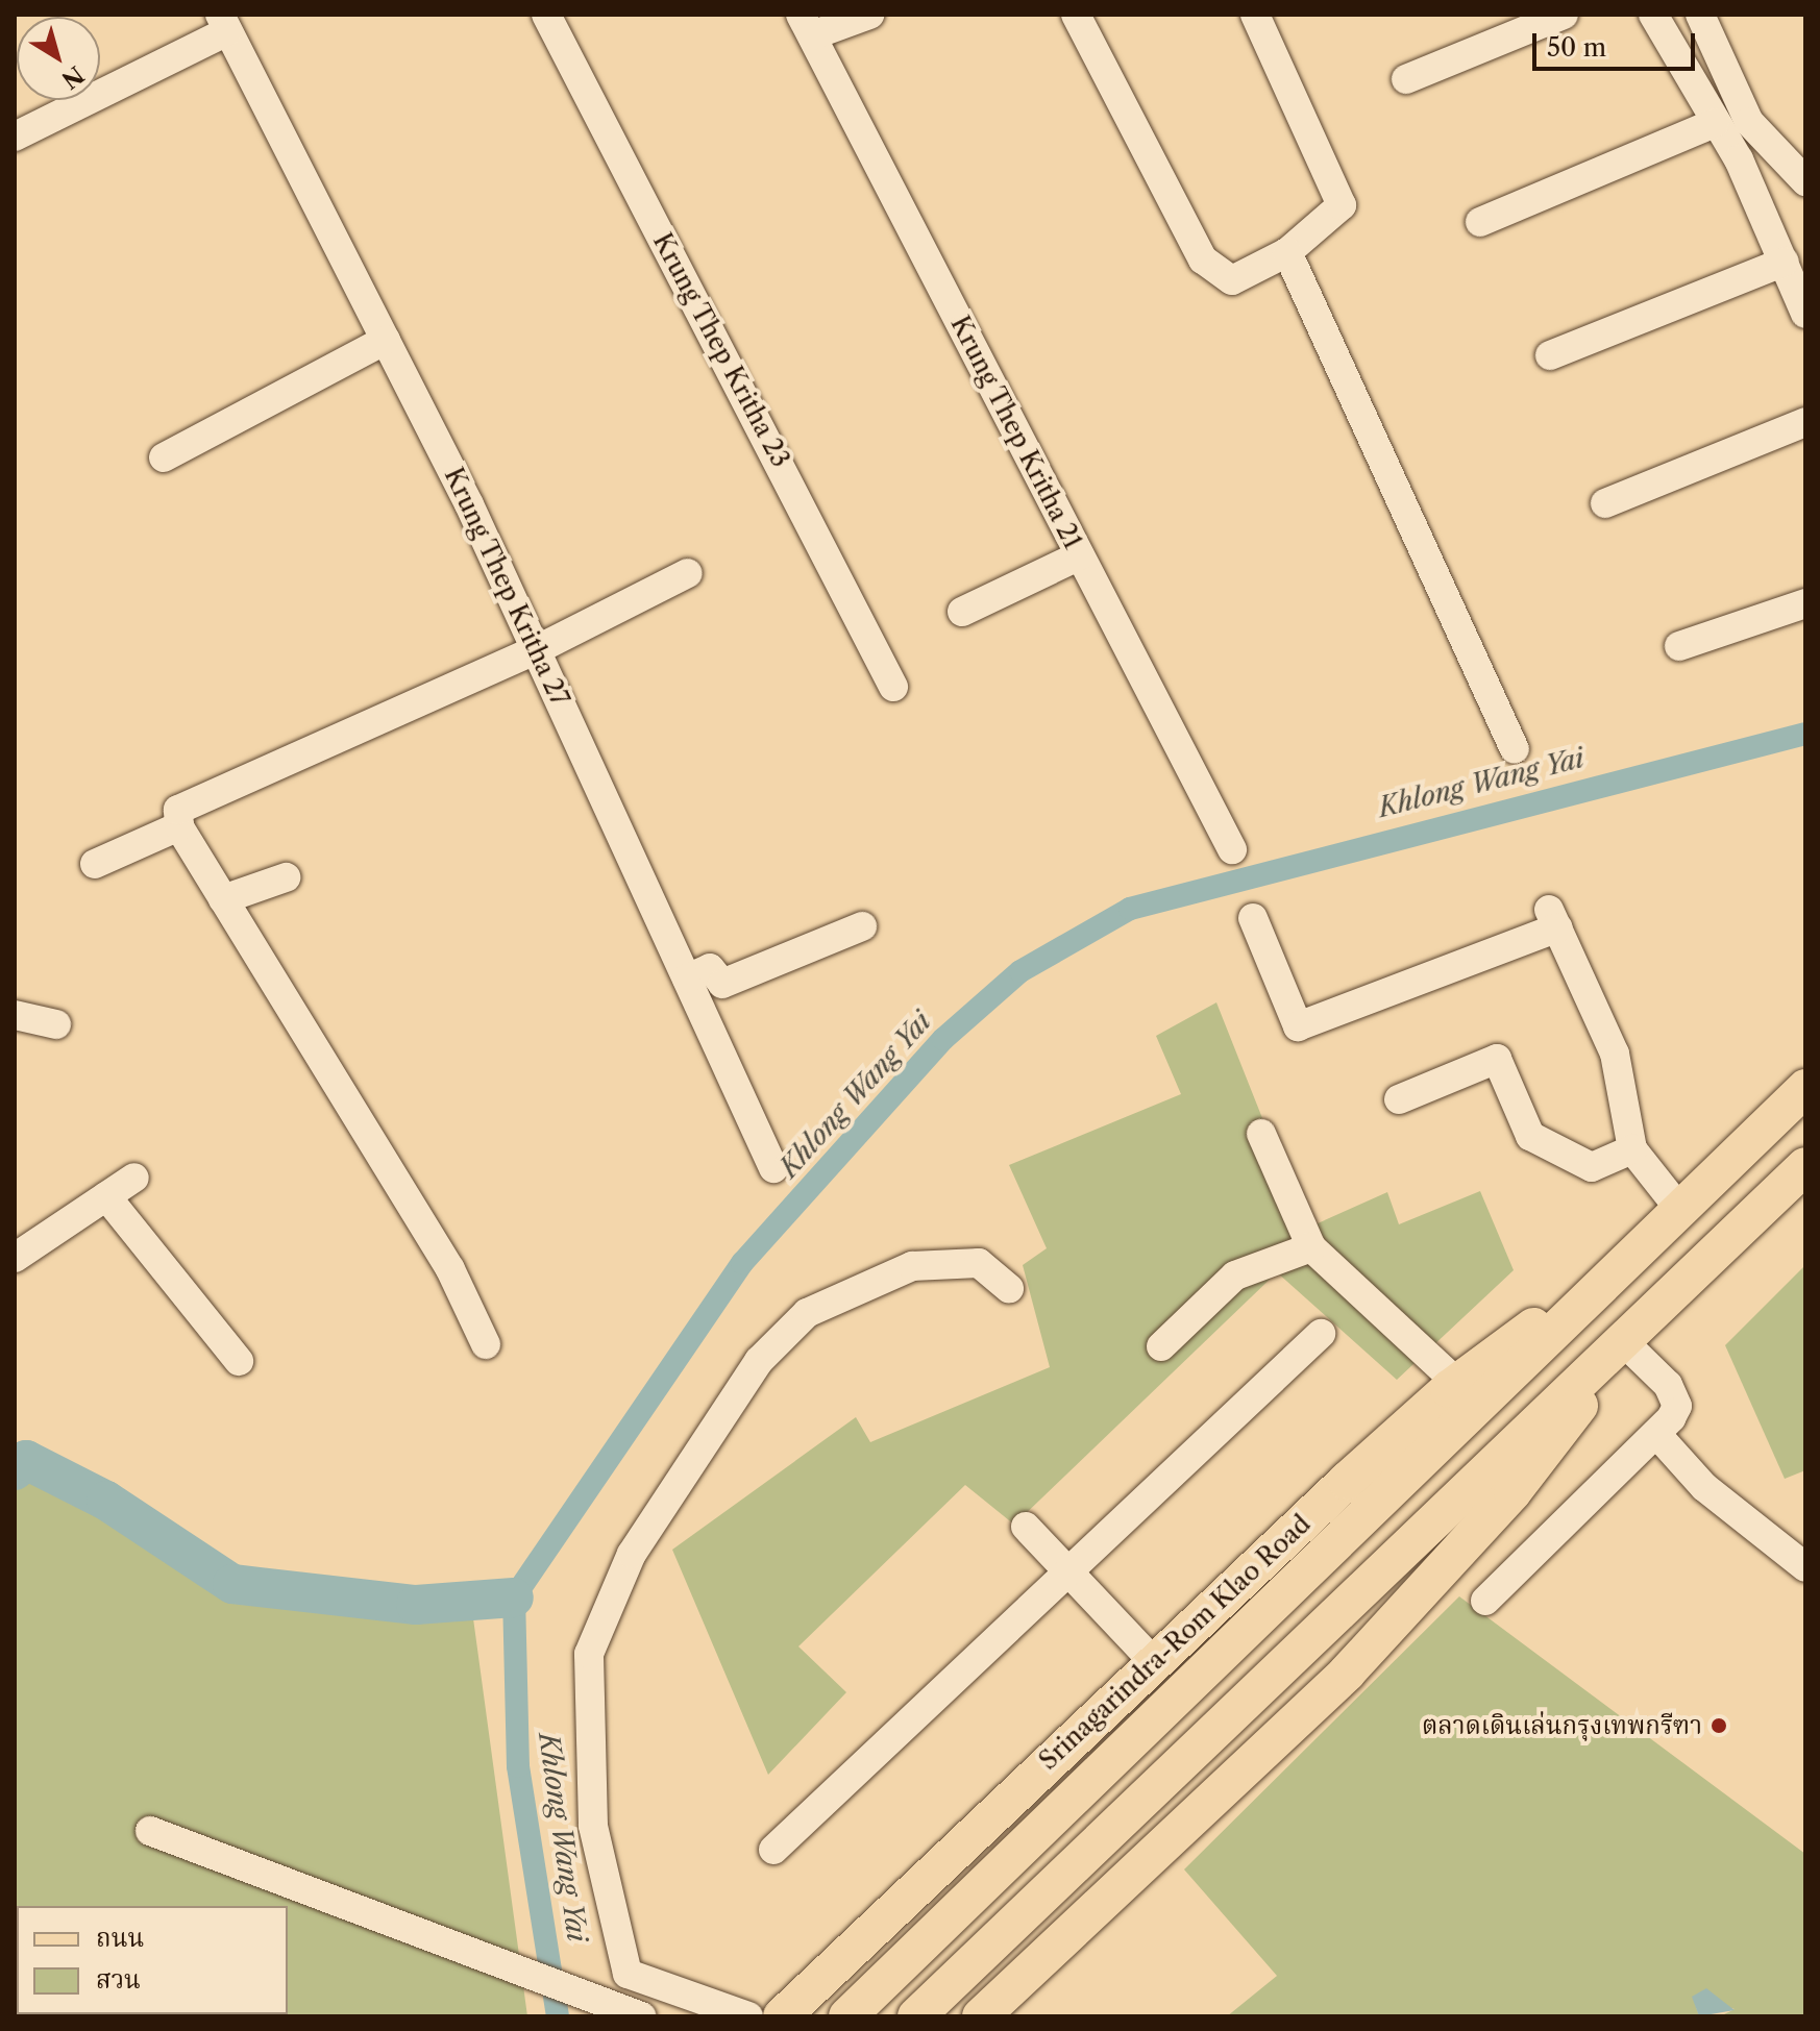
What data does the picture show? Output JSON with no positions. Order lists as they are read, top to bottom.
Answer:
{
  "streets": {
    "main road": ["Srinagarindra-Rom Klao Road"],
    "street": ["Krung Thep Kritha 23", "Krung Thep Kritha 21", "Krung Thep Kritha 27"]
  },
  "water": ["Khlong Wang Yai"],
  "places": ["ตลาดเดินเล่นกรุงเทพกรีฑา"],
  "legend": ["ถนน", "สวน"],
  "scale_bar": "50 m",
  "north": "bottom right"
}
